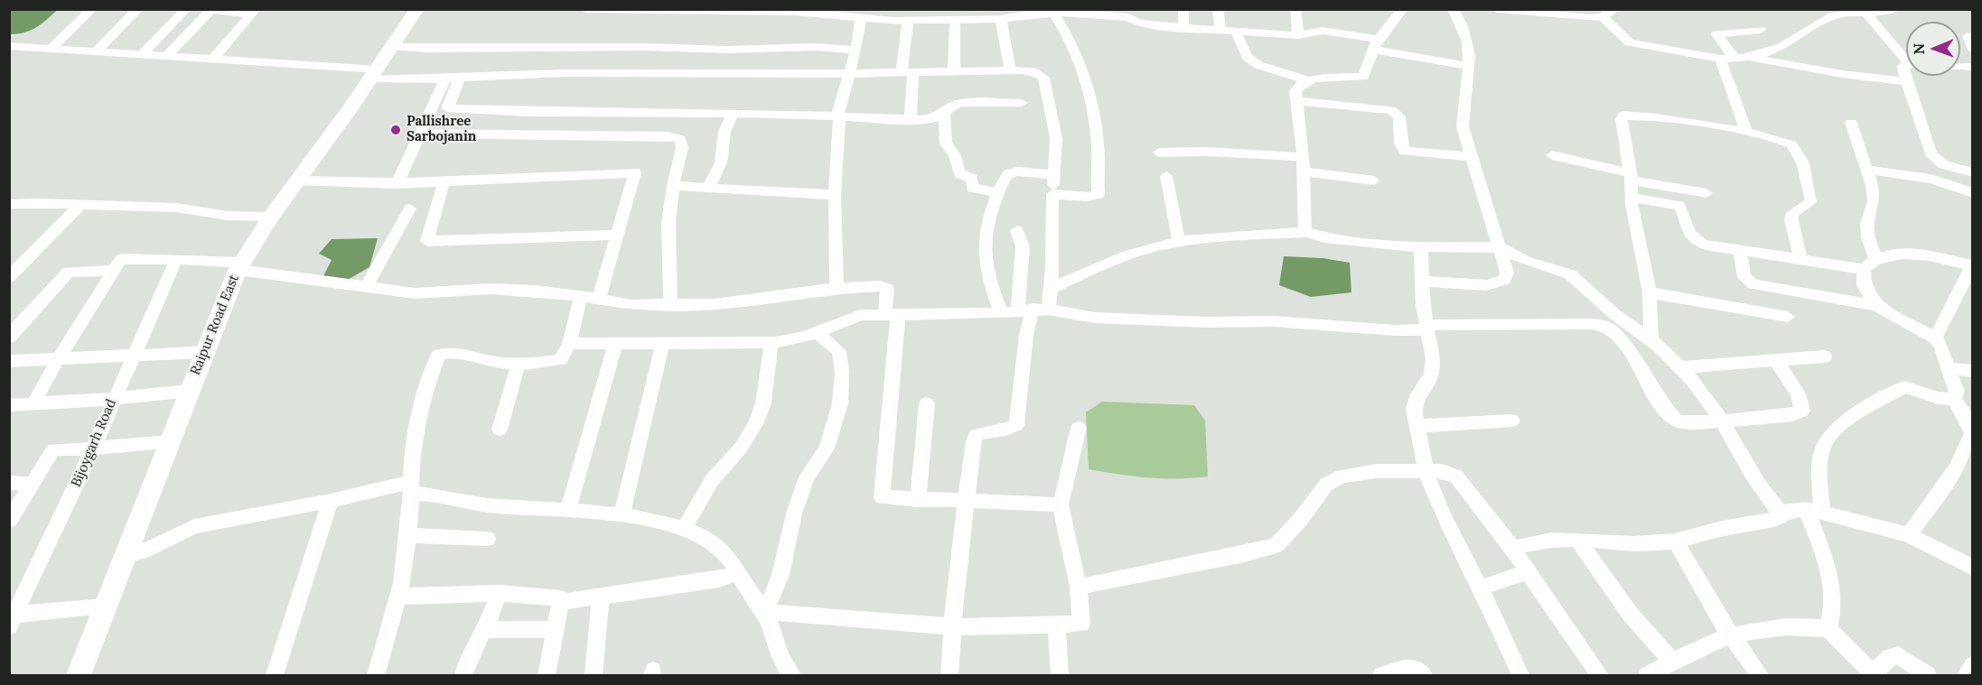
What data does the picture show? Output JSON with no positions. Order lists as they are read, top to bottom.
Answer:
{
  "streets": {
    "street": ["Raipur Road East", "Bijoygarh Road"]
  },
  "places": ["Pallishree Sarbojanin"],
  "north": "left"
}
